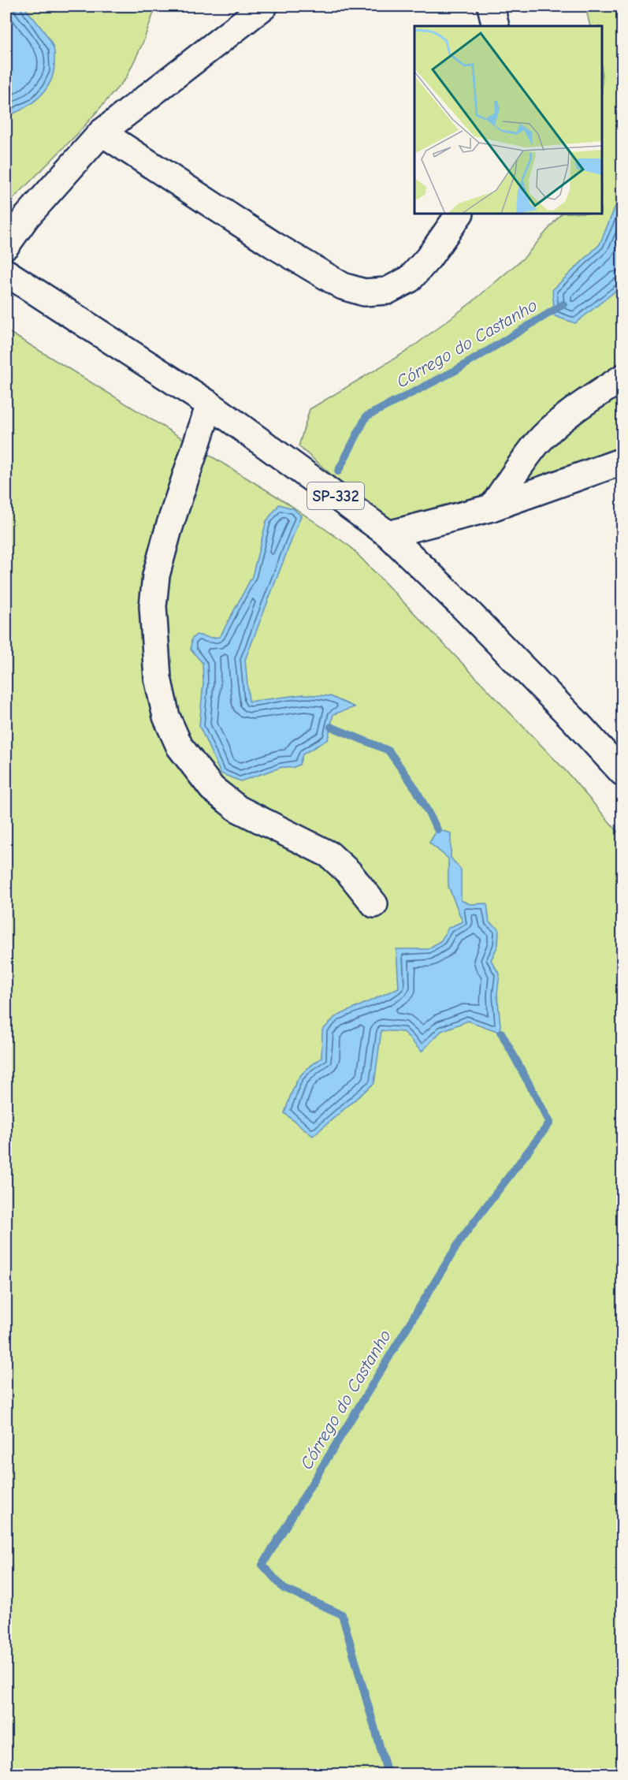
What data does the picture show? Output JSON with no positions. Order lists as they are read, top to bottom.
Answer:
{
  "streets": {
    "main road": ["SP-332"]
  },
  "water": ["Córrego do Castanho"]
}
